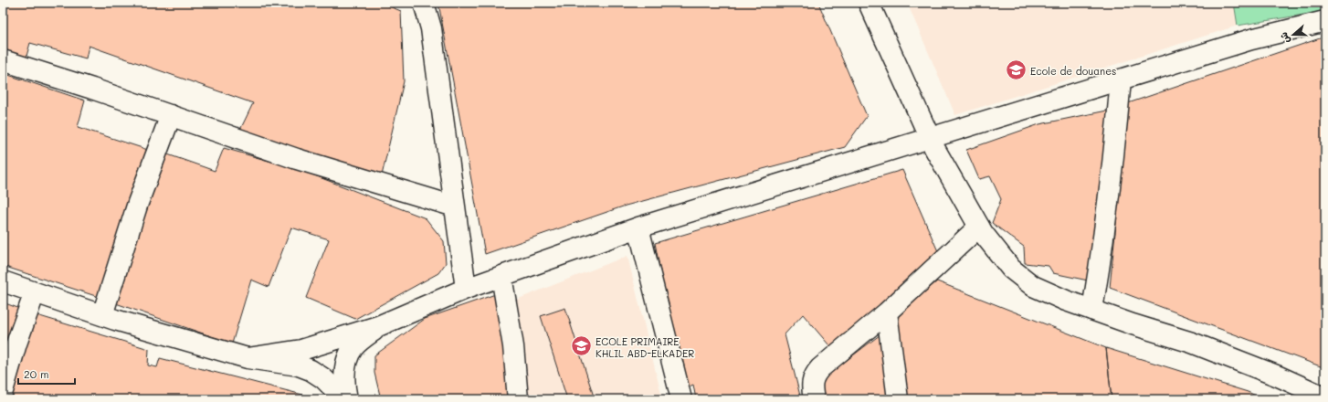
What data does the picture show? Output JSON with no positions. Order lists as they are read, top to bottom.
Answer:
{
  "places": {
    "school or university": ["Ecole de douanes", "ECOLE PRIMAIRE KHLIL ABD-ELKADER"]
  },
  "scale_bar": "20 m",
  "north": "left"
}
